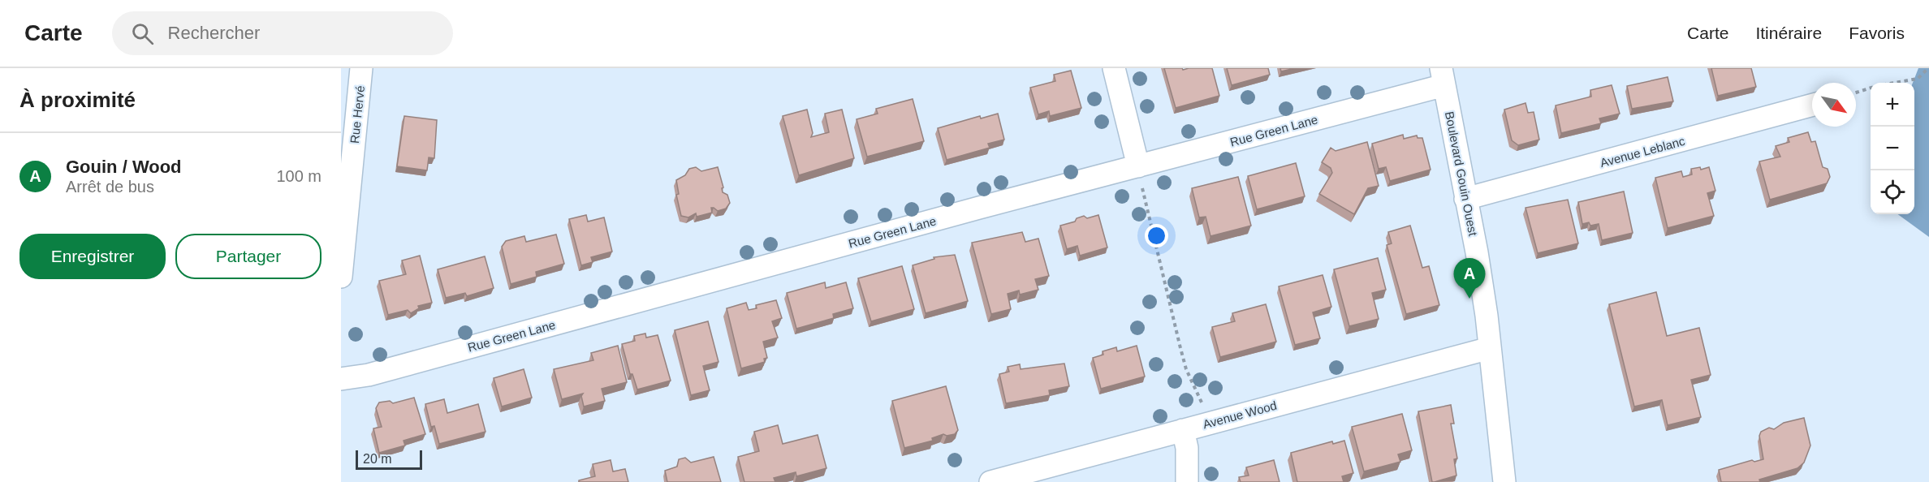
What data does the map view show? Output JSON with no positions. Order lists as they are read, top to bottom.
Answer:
{
  "streets": {
    "street": [
      "Rue Hervé",
      "Rue Green Lane",
      "Avenue Leblanc",
      "Boulevard Gouin Ouest",
      "Avenue Wood"
    ]
  },
  "crossings": [
    ["Rue Green Lane", "Boulevard Gouin Ouest"],
    ["Avenue Leblanc", "Boulevard Gouin Ouest"],
    ["Boulevard Gouin Ouest", "Avenue Wood"]
  ],
  "scale_bar": "20 m",
  "north": "bottom right",
  "page": {
    "header": "Carte",
    "search": "Rechercher",
    "nav": ["Carte", "Itinéraire", "Favoris"],
    "heading": "À proximité",
    "map_buttons": ["+", "−"],
    "list": [
      {
        "mark": "A",
        "name": "Gouin / Wood",
        "note": "Arrêt de bus",
        "value": "100 m"
      }
    ],
    "buttons": ["Enregistrer", "Partager"],
    "pins": "A",
    "scale": "20 m"
  }
}
